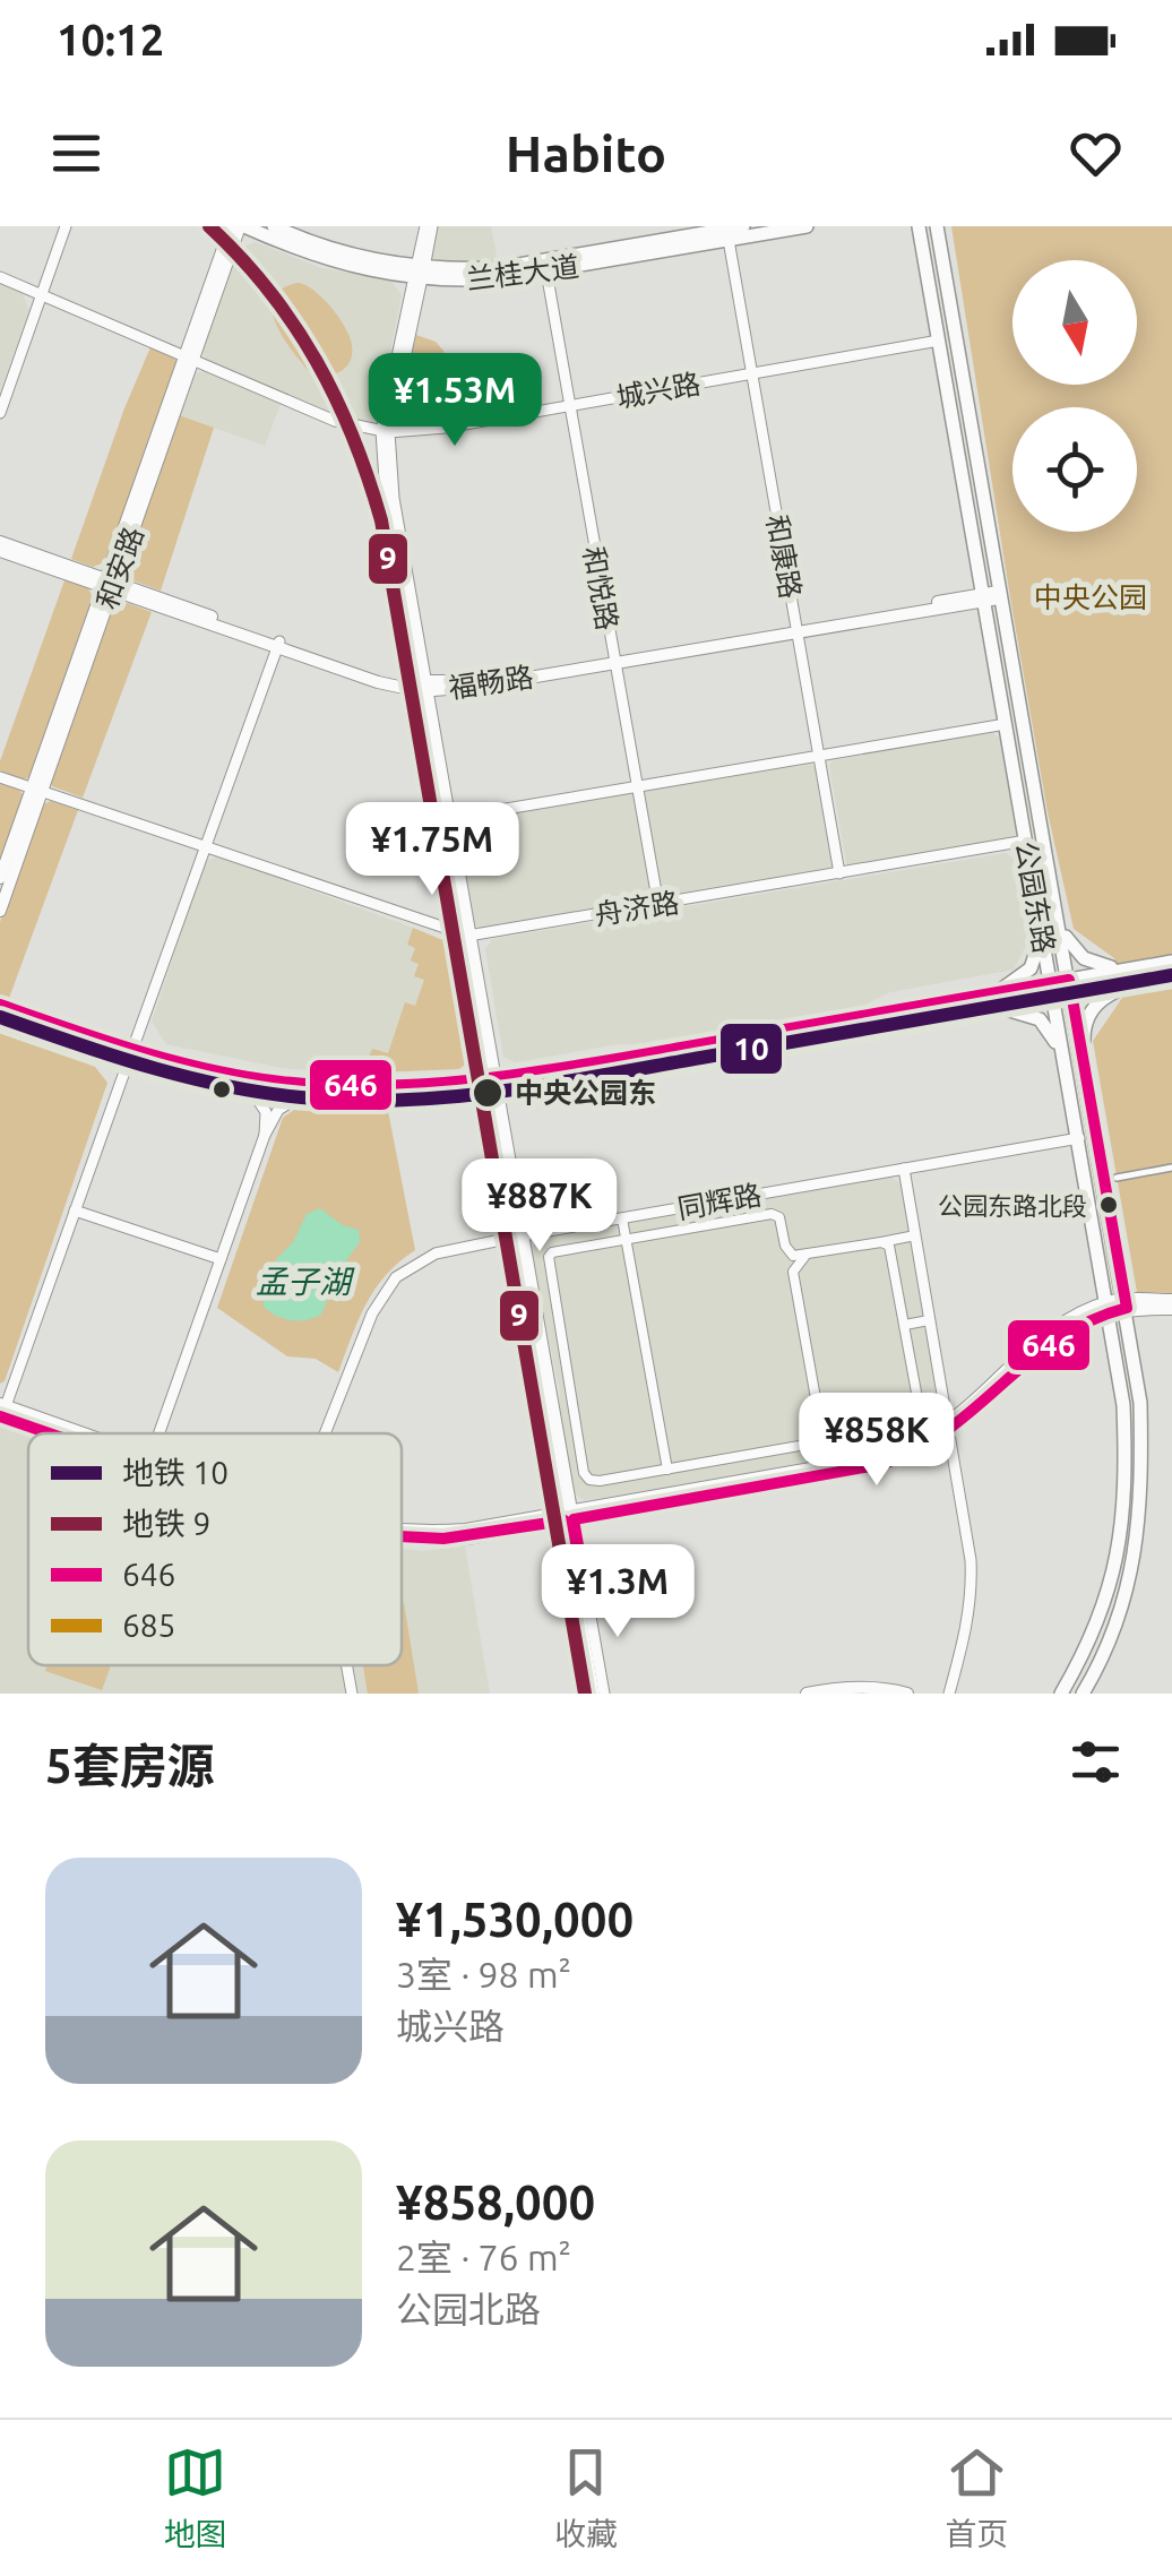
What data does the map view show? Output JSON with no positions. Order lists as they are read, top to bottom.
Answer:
{
  "streets": {
    "main road": [
      "兰桂大道",
      "和安路",
      "福畅路",
      "公园东路"
    ],
    "street": [
      "城兴路",
      "和康路",
      "和悦路",
      "舟济路",
      "同辉路"
    ]
  },
  "crossings": [
    ["兰桂大道", "和康路"],
    ["兰桂大道", "和安路"],
    ["兰桂大道", "和悦路"],
    ["城兴路", "和康路"],
    ["城兴路", "和安路"],
    ["城兴路", "和悦路"],
    ["城兴路", "公园东路"],
    ["和康路", "福畅路"],
    ["和康路", "舟济路"],
    ["和安路", "福畅路"],
    ["和安路", "舟济路"],
    ["和悦路", "福畅路"],
    ["和悦路", "舟济路"],
    ["福畅路", "公园东路"],
    ["公园东路", "舟济路"],
    ["公园东路", "同辉路"]
  ],
  "water": ["孟子湖"],
  "parks": ["中央公园"],
  "places": ["中央公园东", "公园东路北段"],
  "lines": [
    "metro line 9",
    "metro line 10",
    "transit line 685",
    "transit line 646"
  ],
  "legend": [
    "地铁 10",
    "地铁 9",
    "646",
    "685"
  ],
  "north": "bottom",
  "page": {
    "status": "10:12",
    "header": "Habito",
    "price": [
      "¥1.53M",
      "¥1.75M",
      "¥887K",
      "¥858K",
      "¥1.3M"
    ],
    "heading": "5套房源",
    "list": [
      {
        "name": "¥1,530,000",
        "note": "3室 · 98 m² · 城兴路"
      },
      {
        "name": "¥858,000",
        "note": "2室 · 76 m² · 公园北路"
      }
    ],
    "tabs": ["地图", "收藏", "首页"]
  }
}
